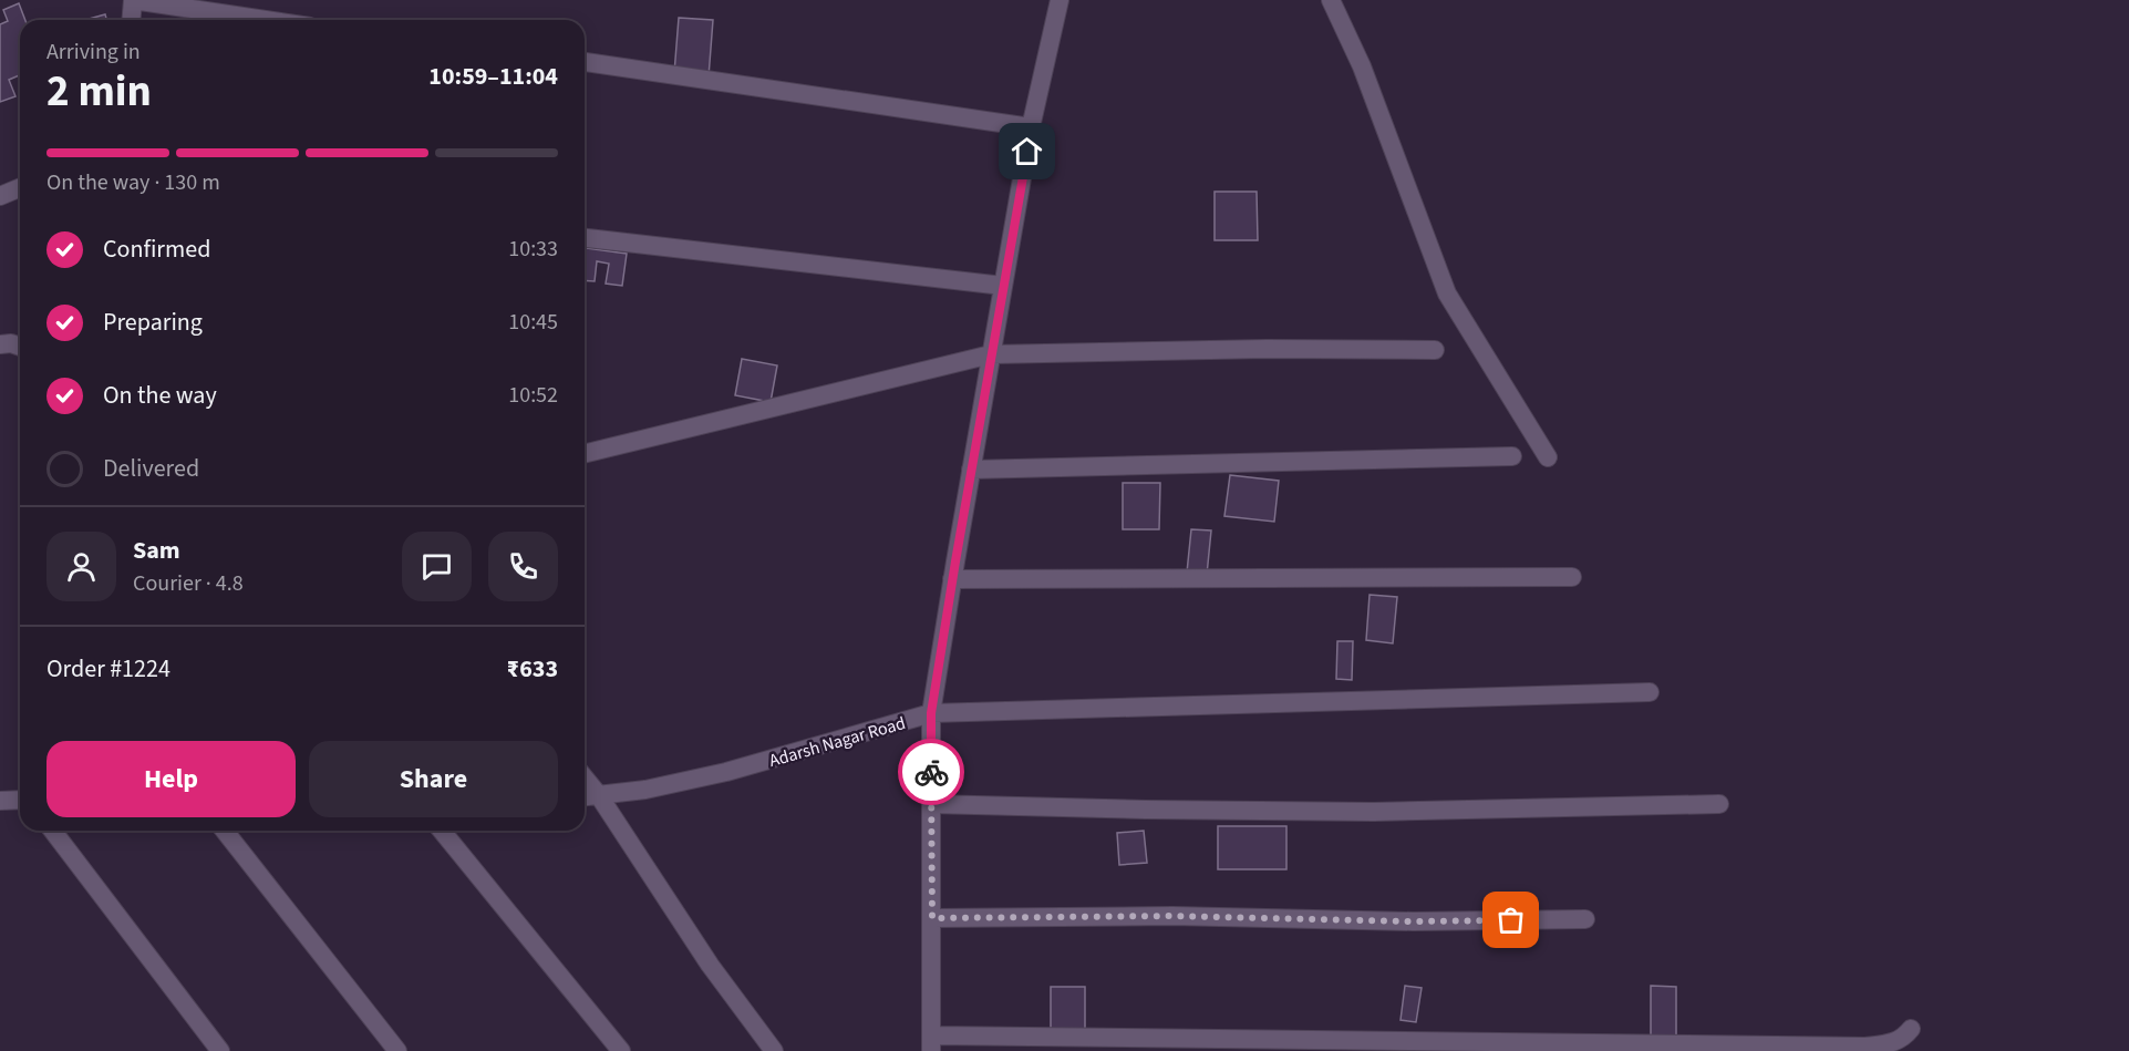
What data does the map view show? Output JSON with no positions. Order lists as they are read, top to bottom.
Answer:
{
  "streets": {
    "street": ["Adarsh Nagar Road"]
  },
  "page": {
    "heading": ["2 min", "Arriving in", "10:59–11:04"],
    "panel": [
      "Sam",
      "Courier · 4.8",
      "Order #1224",
      "₹633"
    ],
    "bar": "On the way · 130 m",
    "list": [
      ["Confirmed", "10:33"],
      ["Preparing", "10:45"],
      ["On the way", "10:52"],
      "Delivered"
    ],
    "buttons": ["Help", "Share"]
  }
}
